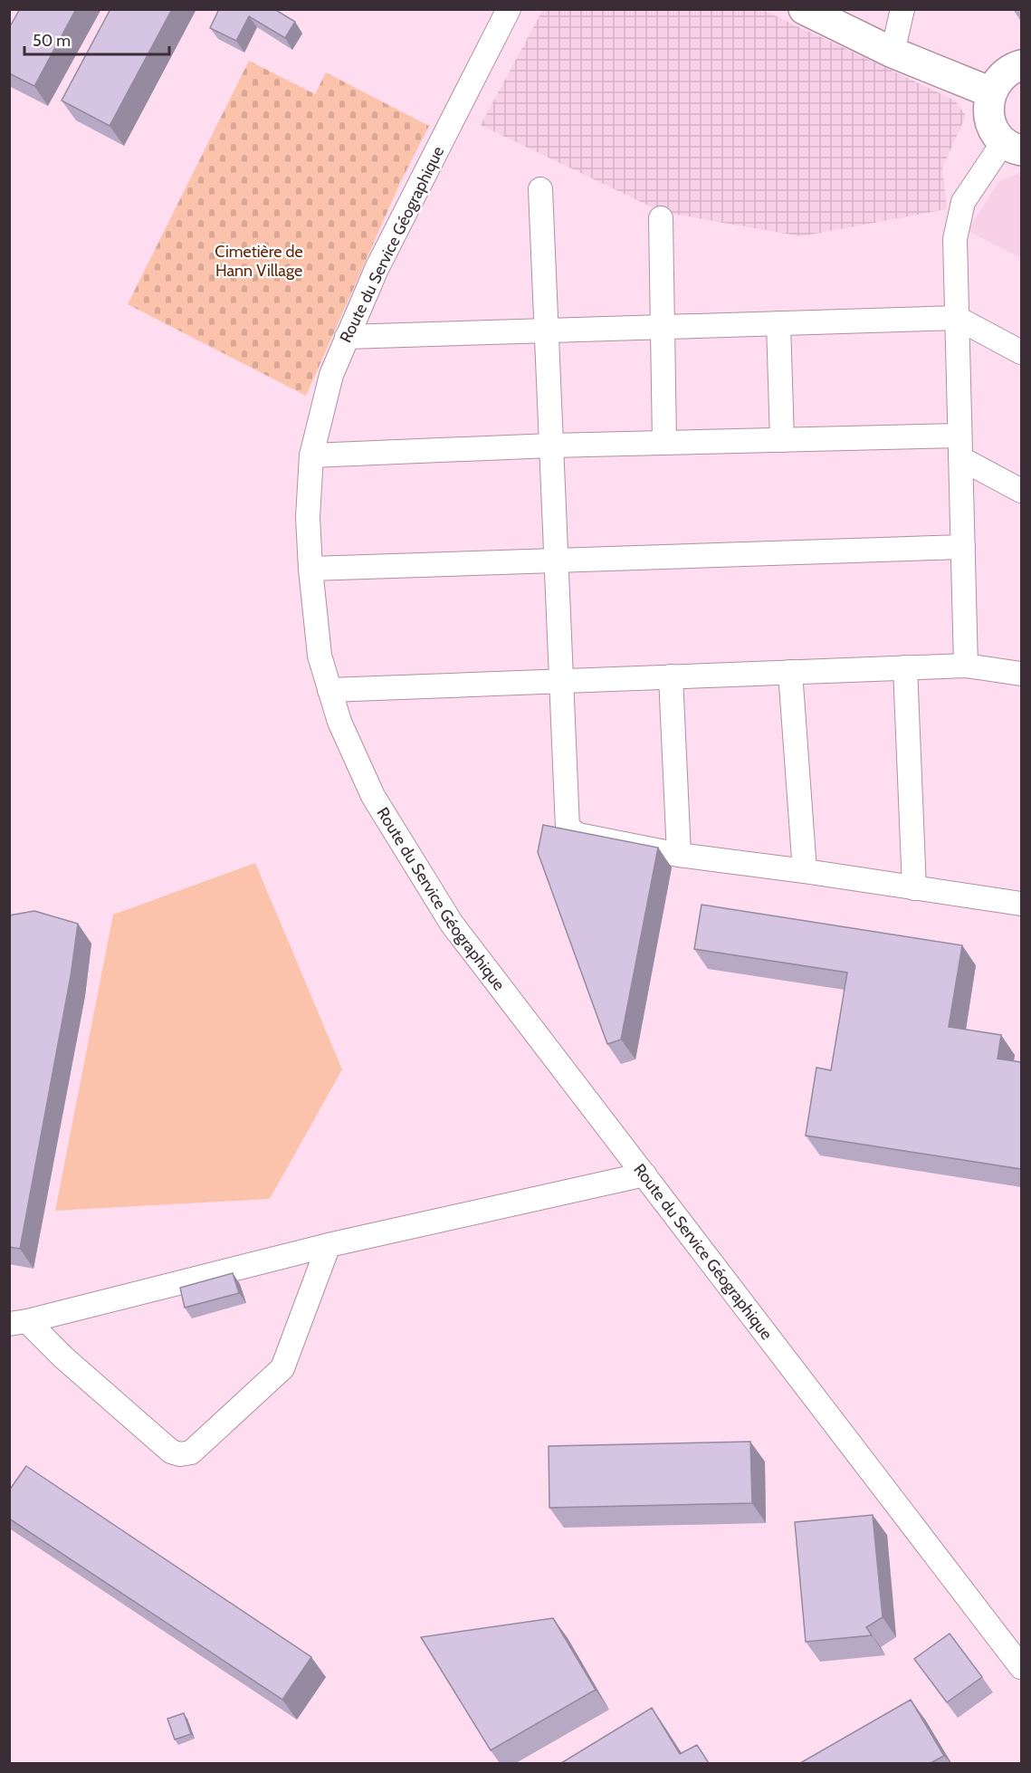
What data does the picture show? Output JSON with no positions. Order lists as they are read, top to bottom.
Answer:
{
  "streets": {
    "street": ["Route du Service Géographique"]
  },
  "parks": ["Cimetière de Hann Village"],
  "scale_bar": "50 m"
}
